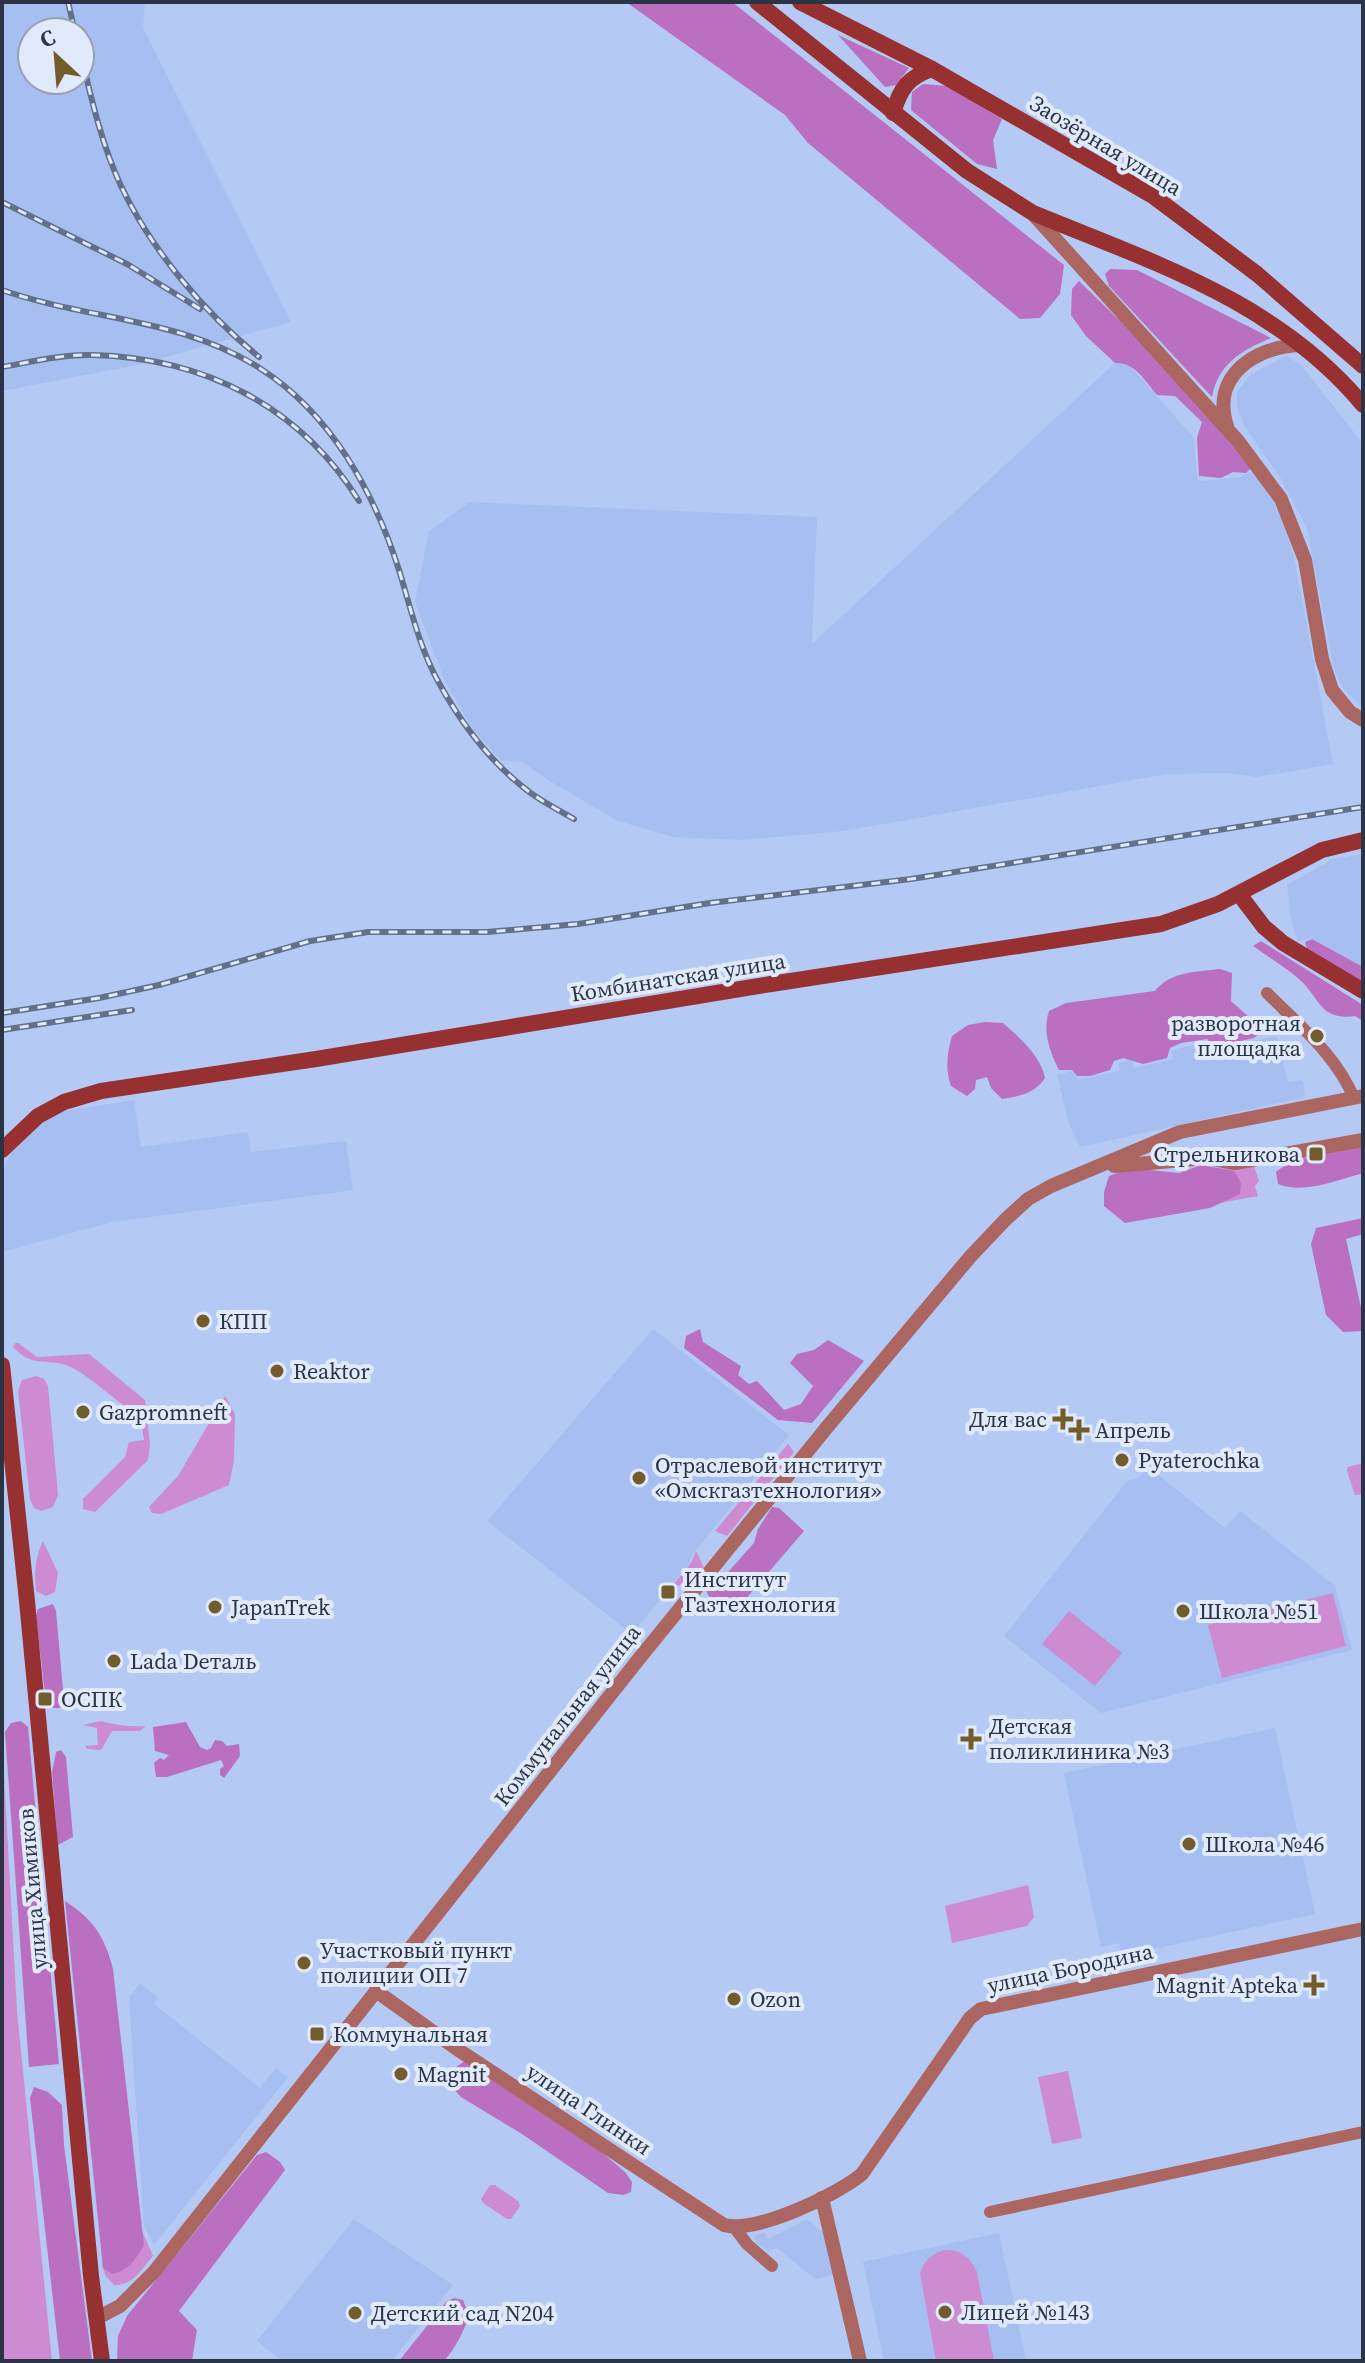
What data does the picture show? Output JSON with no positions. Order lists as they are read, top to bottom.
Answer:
{
  "streets": {
    "main road": ["Заозёрная улица", "Комбинатская улица", "улица Химиков"],
    "street": ["Коммунальная улица", "улица Бородина", "улица Глинки"]
  },
  "crossings": [
    ["Коммунальная улица", "улица Химиков"],
    ["Коммунальная улица", "улица Глинки"],
    ["улица Бородина", "улица Глинки"]
  ],
  "places": {
    "other": [
      "разворотная площадка",
      "КПП",
      "Reaktor",
      "Gazpromneft",
      "Pyaterochka",
      "Отраслевой институт «Омскгазтехнология»",
      "JapanTrek",
      "Школа №51",
      "Lada Dеталь",
      "Школа №46",
      "Участковый пункт полиции ОП 7",
      "Ozon",
      "Magnit",
      "Лицей №143",
      "Детский сад N204"
    ],
    "transit": [
      "Стрельникова",
      "Институт Газтехнология",
      "ОСПК",
      "Коммунальная"
    ],
    "health": [
      "Для вас",
      "Апрель",
      "Детская поликлиника №3",
      "Magnit Apteka"
    ]
  },
  "north": "top left"
}
